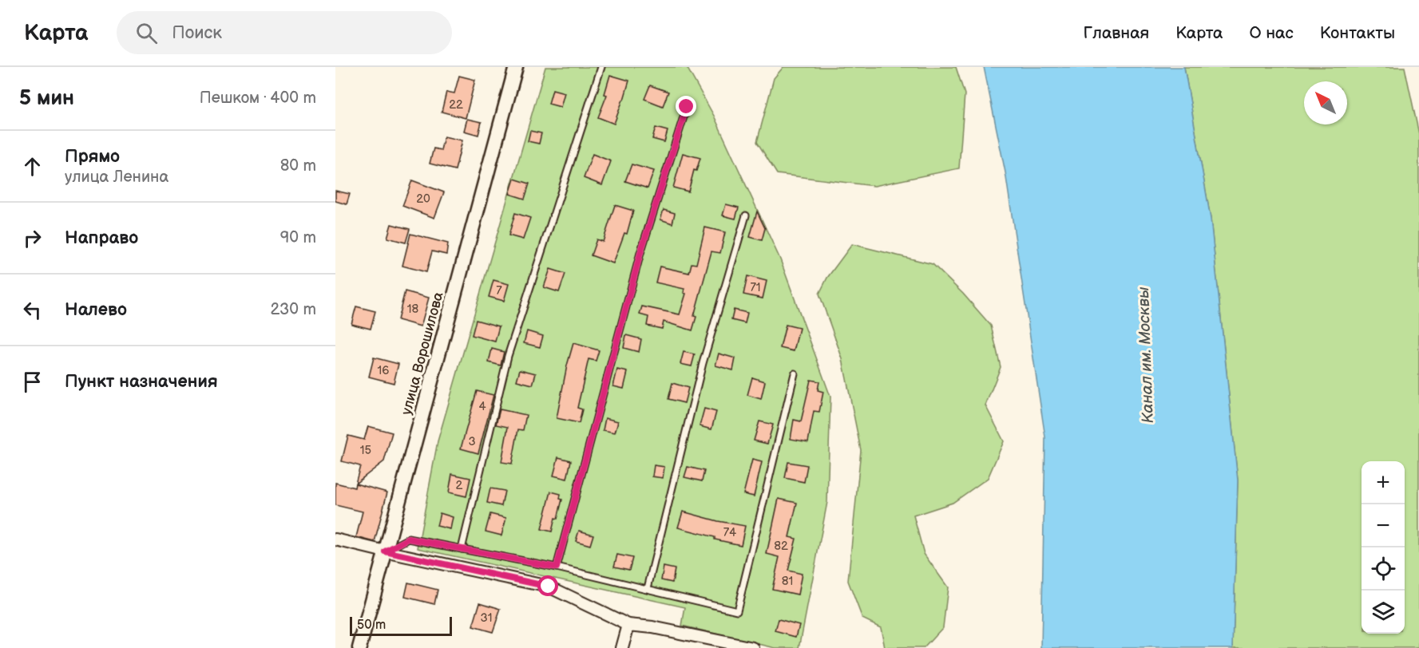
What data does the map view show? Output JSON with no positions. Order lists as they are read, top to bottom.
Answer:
{
  "streets": {
    "street": ["улица Ворошилова"]
  },
  "water": ["Канал им. Москвы"],
  "house_numbers": [
    "22",
    "20",
    "71",
    "7",
    "18",
    "16",
    "4",
    "3",
    "15",
    "2",
    "74",
    "82",
    "81",
    "31"
  ],
  "scale_bar": "50 m",
  "north": "top left",
  "page": {
    "header": "Карта",
    "search": "Поиск",
    "nav": [
      "Главная",
      "Карта",
      "О нас",
      "Контакты"
    ],
    "heading": ["5 мин", "Пешком · 400 m"],
    "list": [
      ["Прямо", "улица Ленина", "80 m"],
      ["Направо", "90 m"],
      ["Налево", "230 m"],
      "Пункт назначения"
    ],
    "map_buttons": ["+", "−"],
    "scale": "50 m"
  }
}
